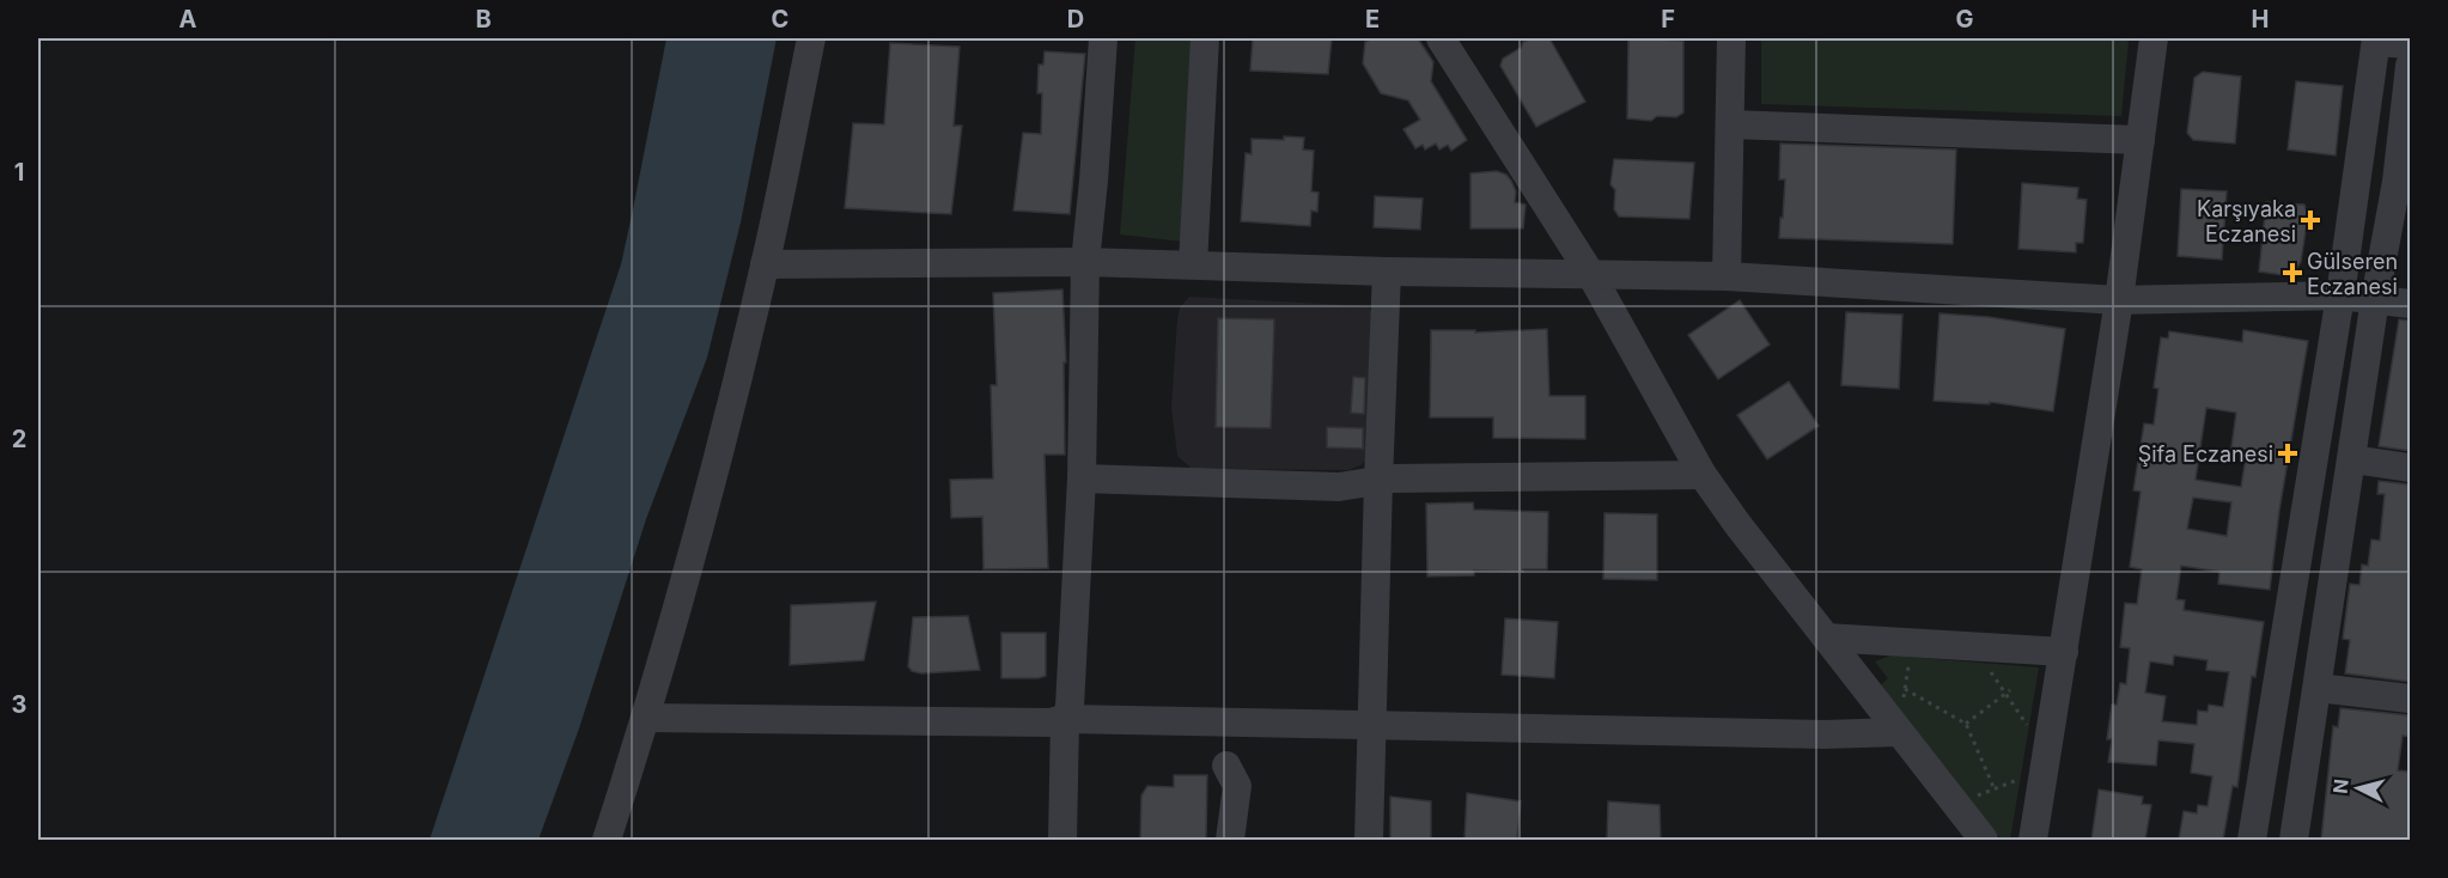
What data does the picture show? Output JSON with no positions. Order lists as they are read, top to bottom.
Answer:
{
  "places": {
    "health": ["Karşıyaka Eczanesi", "Gülseren Eczanesi", "Şifa Eczanesi"]
  },
  "north": "left",
  "grid": {
    "columns": [
      "A",
      "B",
      "C",
      "D",
      "E",
      "F",
      "G",
      "H"
    ],
    "rows": ["1", "2", "3"]
  }
}
